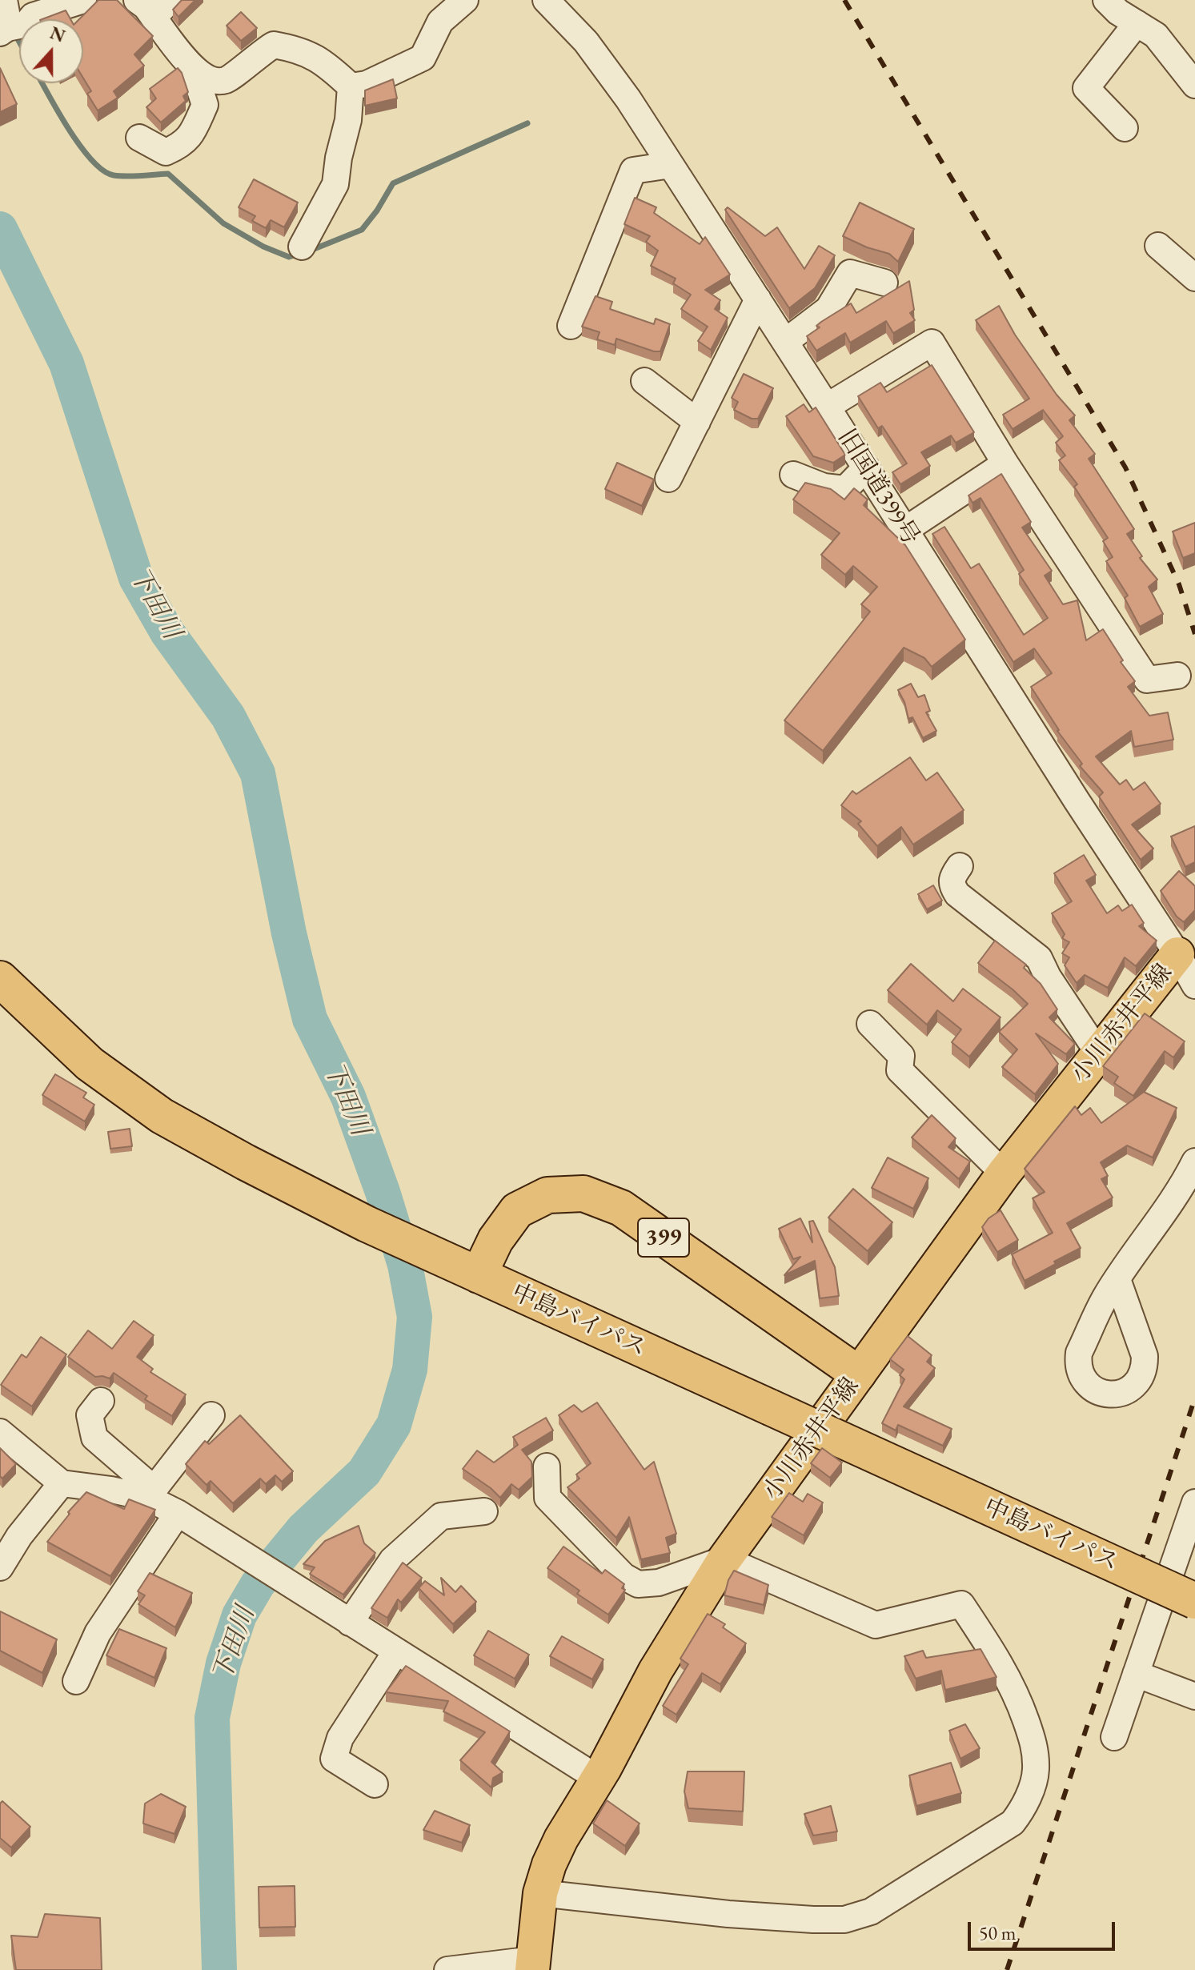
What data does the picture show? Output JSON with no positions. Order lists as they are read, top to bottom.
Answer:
{
  "streets": {
    "highway": ["399", "中島バイパス"],
    "main road": ["小川赤井平線"],
    "street": ["旧国道399号"]
  },
  "crossings": [
    ["旧国道399号", "小川赤井平線"],
    ["小川赤井平線", "399"],
    ["399", "中島バイパス"]
  ],
  "water": ["下田川"],
  "scale_bar": "50 m",
  "north": "top"
}
